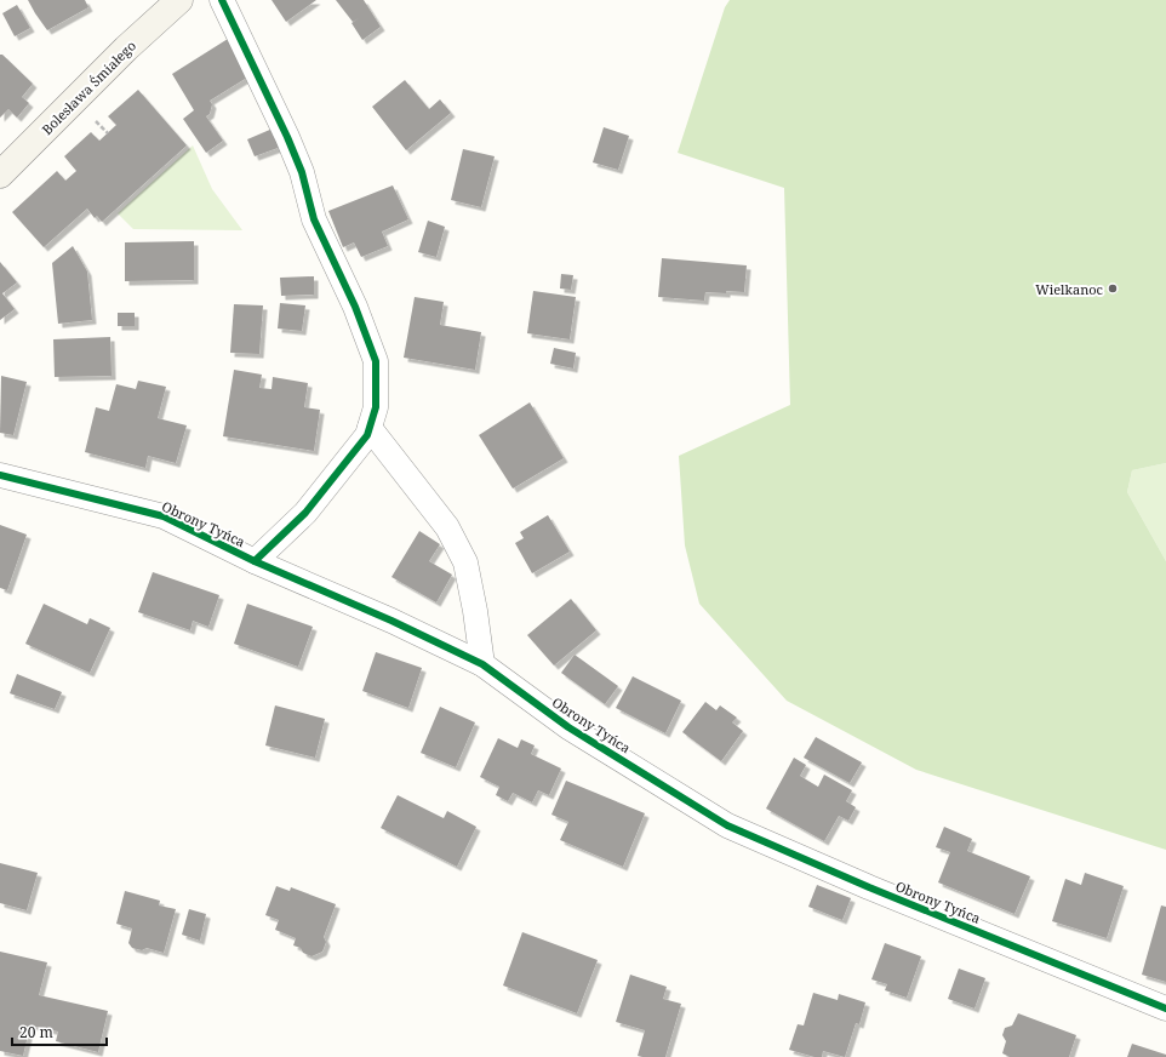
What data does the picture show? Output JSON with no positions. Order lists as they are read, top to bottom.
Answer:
{
  "streets": {
    "street": ["Bolesława Śmiałego", "Obrony Tyńca"]
  },
  "places": ["Wielkanoc"],
  "scale_bar": "20 m"
}
